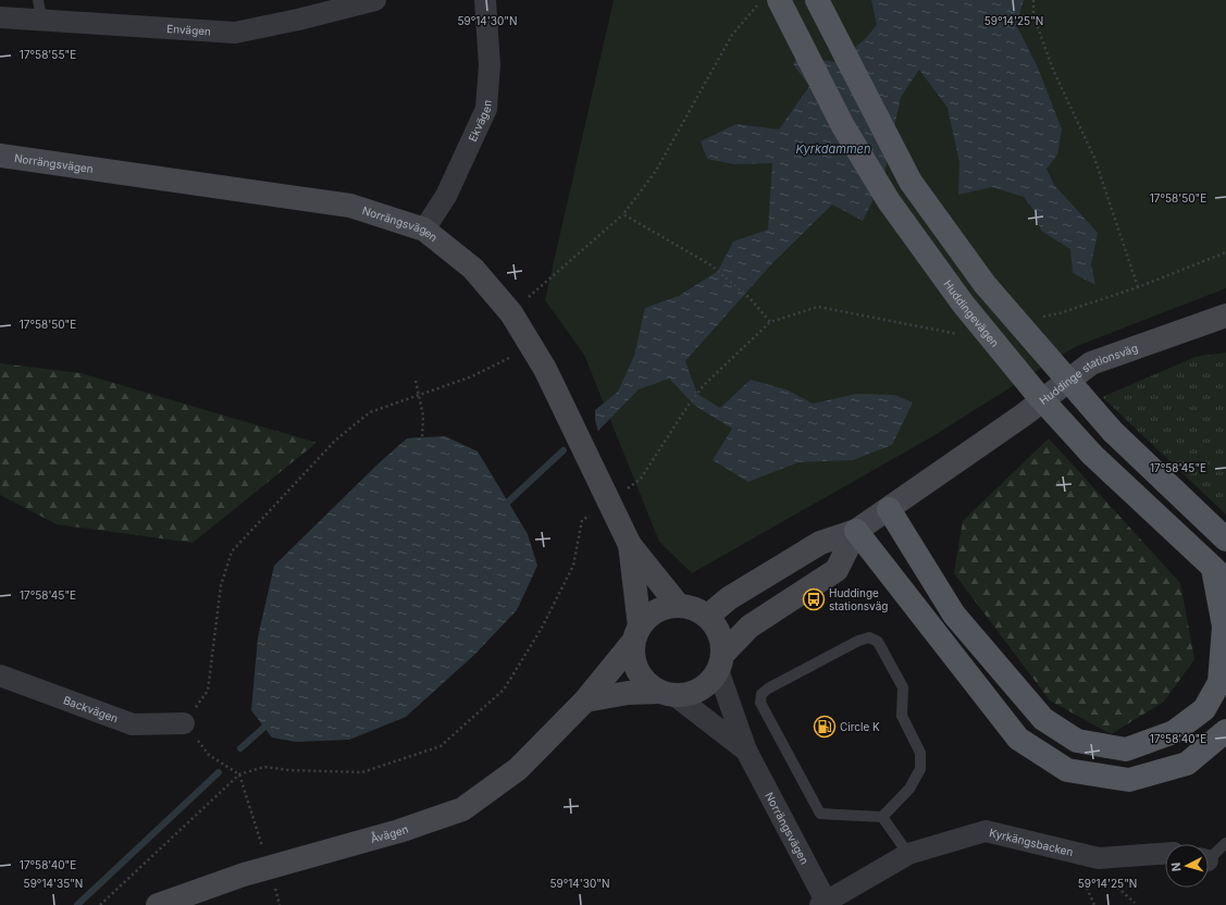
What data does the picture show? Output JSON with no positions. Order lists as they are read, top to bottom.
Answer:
{
  "streets": {
    "main road": ["Huddingevägen"],
    "street": [
      "Envägen",
      "Ekvägen",
      "Norrängsvägen",
      "Huddinge stationsväg",
      "Backvägen",
      "Åvägen",
      "Kyrkängsbacken"
    ]
  },
  "crossings": [
    ["Ekvägen", "Norrängsvägen"],
    ["Norrängsvägen", "Huddinge stationsväg"],
    ["Norrängsvägen", "Åvägen"],
    ["Norrängsvägen", "Kyrkängsbacken"],
    ["Huddinge stationsväg", "Åvägen"]
  ],
  "water": ["Kyrkdammen"],
  "places": {
    "bus stop": ["Huddinge stationsväg"],
    "fuel station": ["Circle K"]
  },
  "north": "left",
  "coordinates": [
    "59°14'30\"N",
    "59°14'25\"N",
    "17°58'55\"E",
    "17°58'50\"E",
    "17°58'45\"E",
    "17°58'40\"E",
    "59°14'35\"N"
  ]
}
